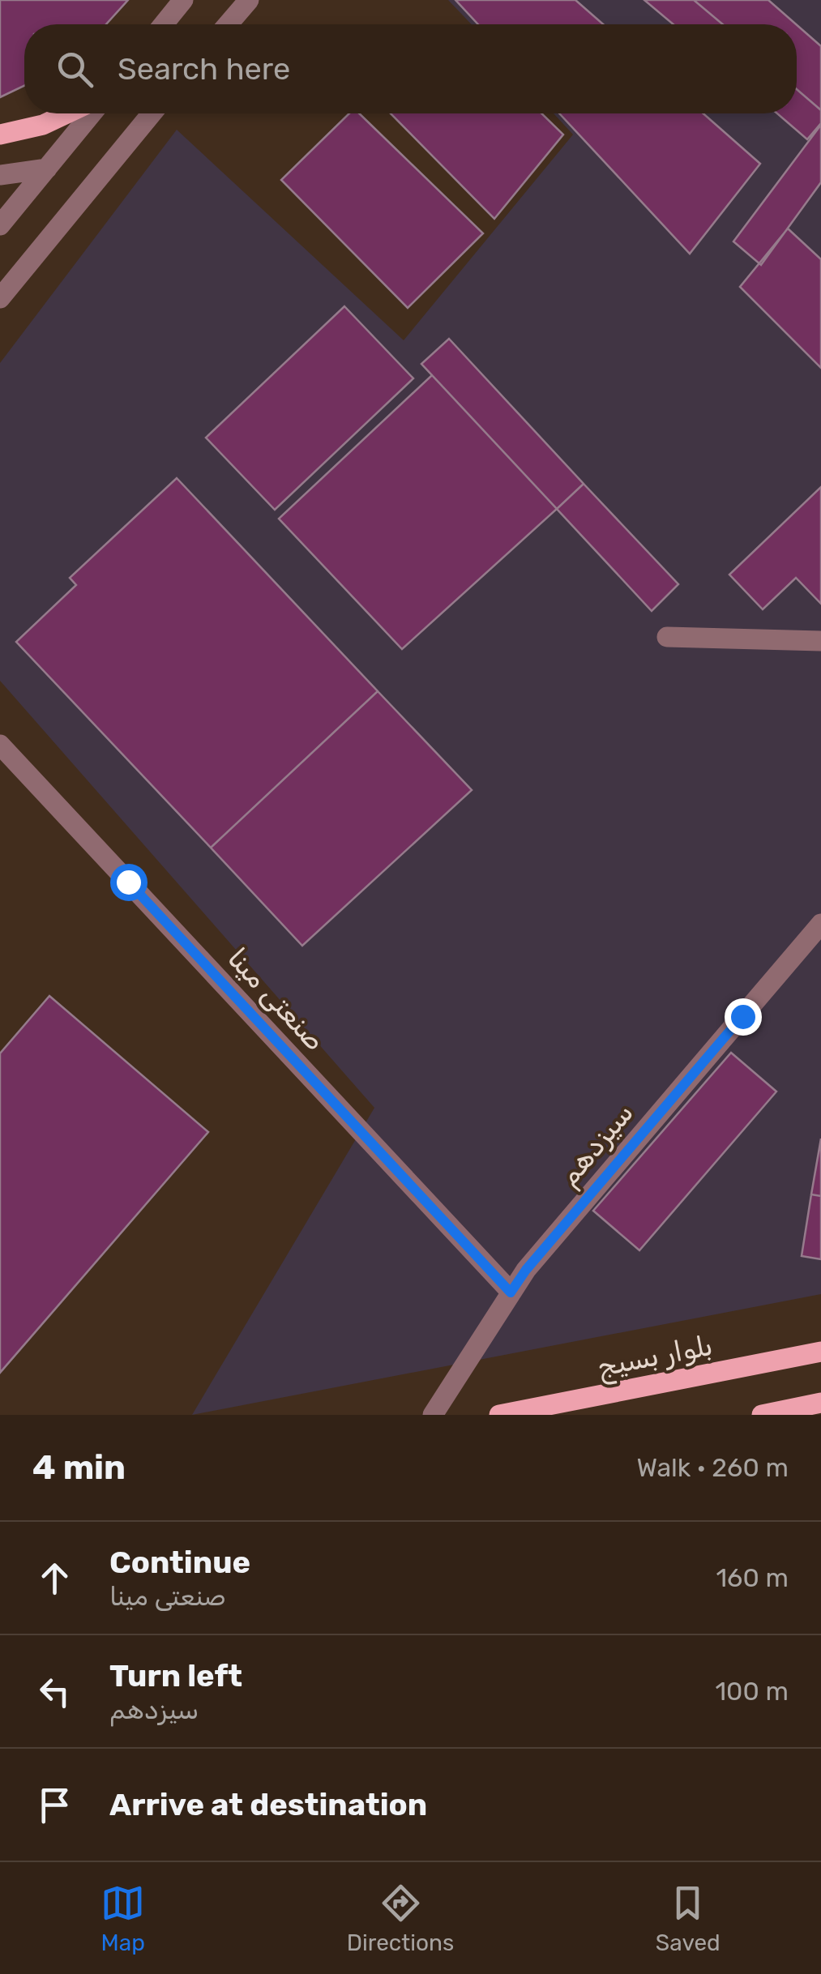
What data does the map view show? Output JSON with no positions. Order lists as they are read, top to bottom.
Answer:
{
  "streets": {
    "main road": ["بلوار بسیج"],
    "street": ["صنعتی مینا", "سیزدهم"]
  },
  "crossings": [
    ["صنعتی مینا", "سیزدهم"]
  ],
  "page": {
    "search": "Search here",
    "heading": ["4 min", "Walk · 260 m"],
    "list": [
      ["Continue", "صنعتی مینا", "160 m"],
      ["Turn left", "سیزدهم", "100 m"],
      "Arrive at destination"
    ],
    "nav": ["Map", "Directions", "Saved"]
  }
}
